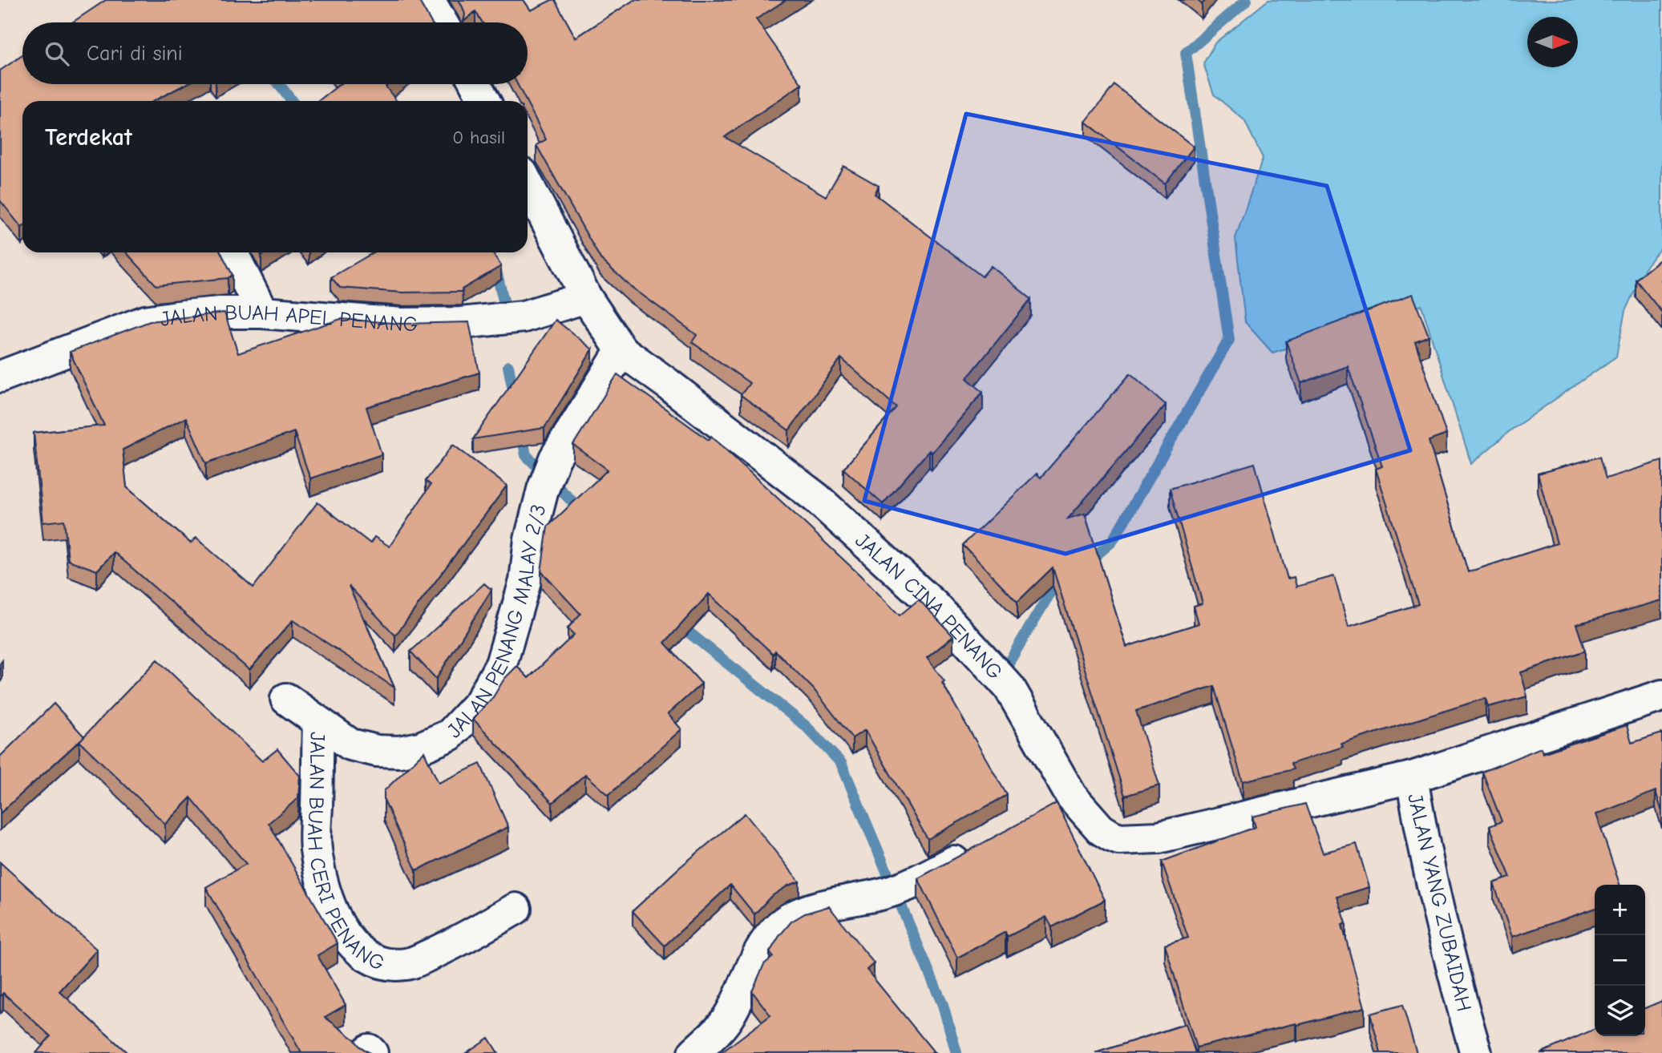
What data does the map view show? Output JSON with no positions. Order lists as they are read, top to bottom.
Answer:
{
  "streets": {
    "street": [
      "JALAN BUAH APEL PENANG",
      "JALAN CINA PENANG",
      "JALAN PENANG MALAY 2/3",
      "JALAN BUAH CERI PENANG",
      "JALAN YANG ZUBAIDAH"
    ]
  },
  "crossings": [
    ["JALAN BUAH APEL PENANG", "JALAN CINA PENANG"],
    ["JALAN CINA PENANG", "JALAN PENANG MALAY 2/3"],
    ["JALAN CINA PENANG", "JALAN YANG ZUBAIDAH"],
    ["JALAN PENANG MALAY 2/3", "JALAN BUAH CERI PENANG"]
  ],
  "north": "right",
  "page": {
    "search": "Cari di sini",
    "heading": ["Terdekat", "0 hasil"],
    "map_buttons": ["+", "−"]
  }
}
